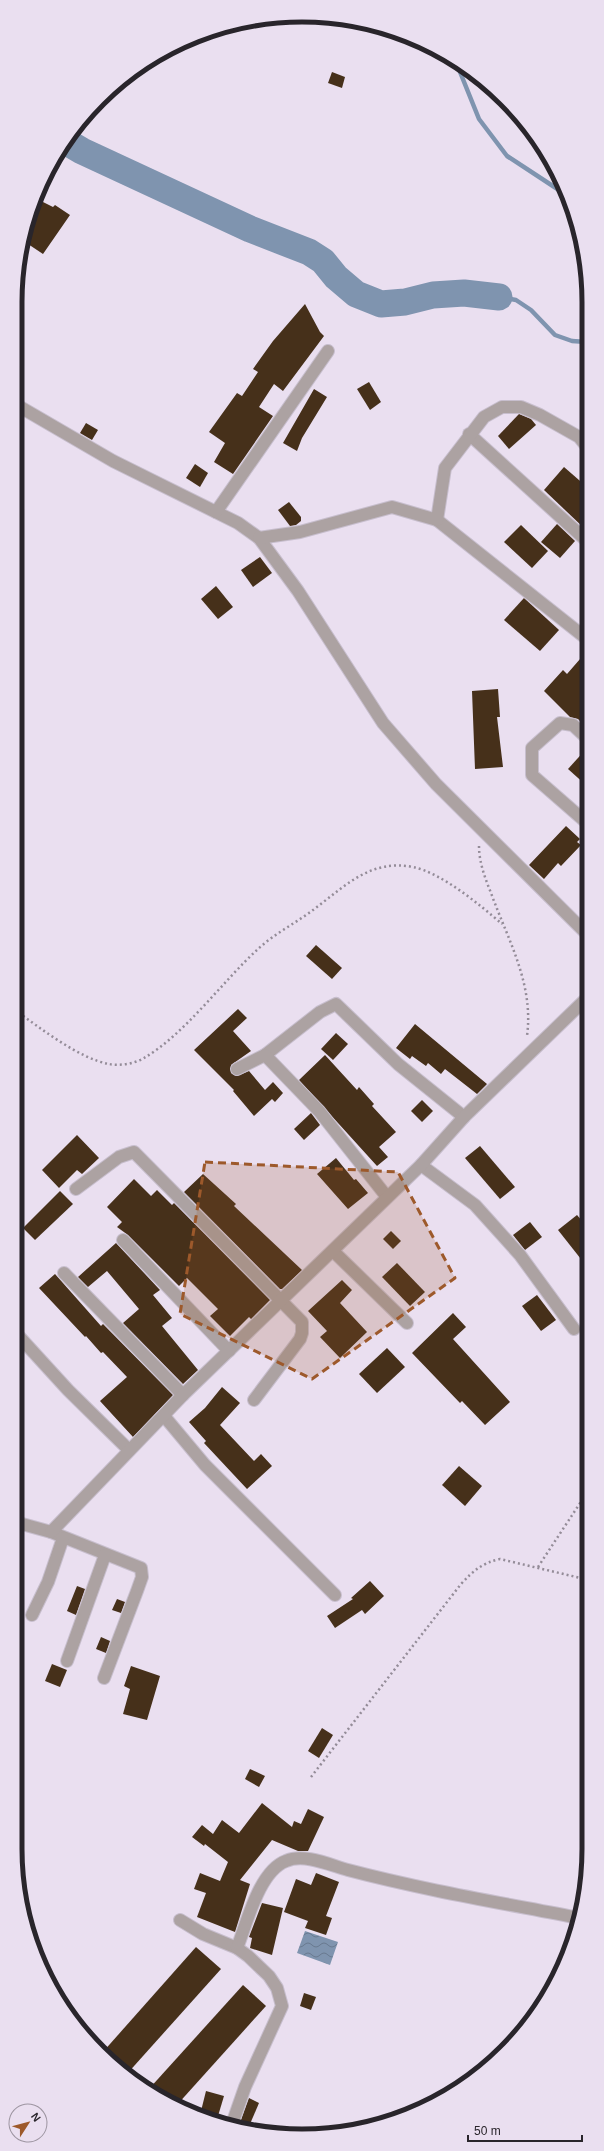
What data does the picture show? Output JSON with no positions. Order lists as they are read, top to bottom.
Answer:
{
  "scale_bar": "50 m",
  "north": "top right"
}
